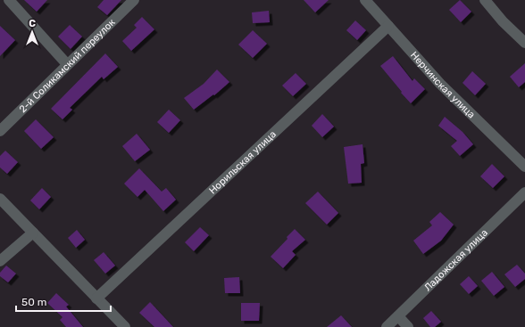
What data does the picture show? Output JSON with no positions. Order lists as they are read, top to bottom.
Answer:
{
  "streets": {
    "street": [
      "2-й Соликамский переулок",
      "Нерчинская улица",
      "Норильская улица",
      "Ладожская улица"
    ]
  },
  "crossings": [
    ["Нерчинская улица", "Норильская улица"]
  ],
  "scale_bar": "50 m",
  "north": "top"
}
